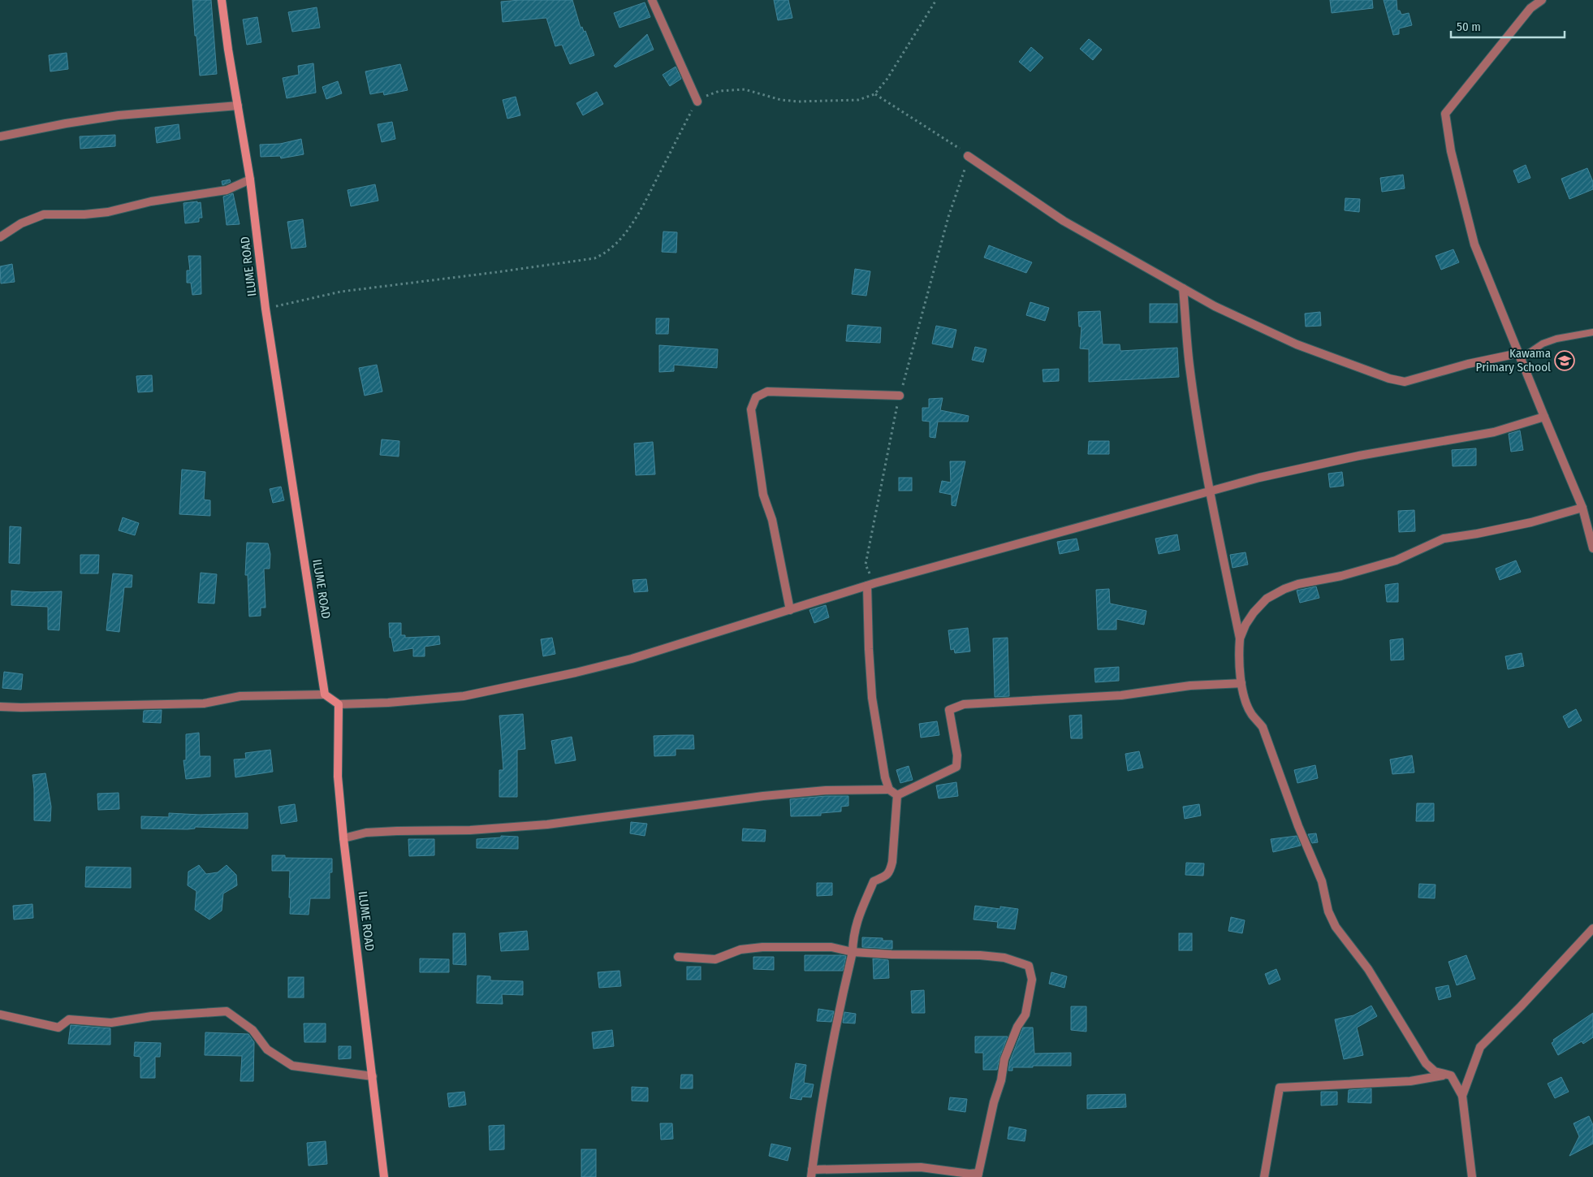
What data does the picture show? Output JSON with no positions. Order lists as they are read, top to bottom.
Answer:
{
  "streets": {
    "street": ["ILUME ROAD"]
  },
  "places": {
    "school or university": ["Kawama Primary School"]
  },
  "scale_bar": "50 m"
}
